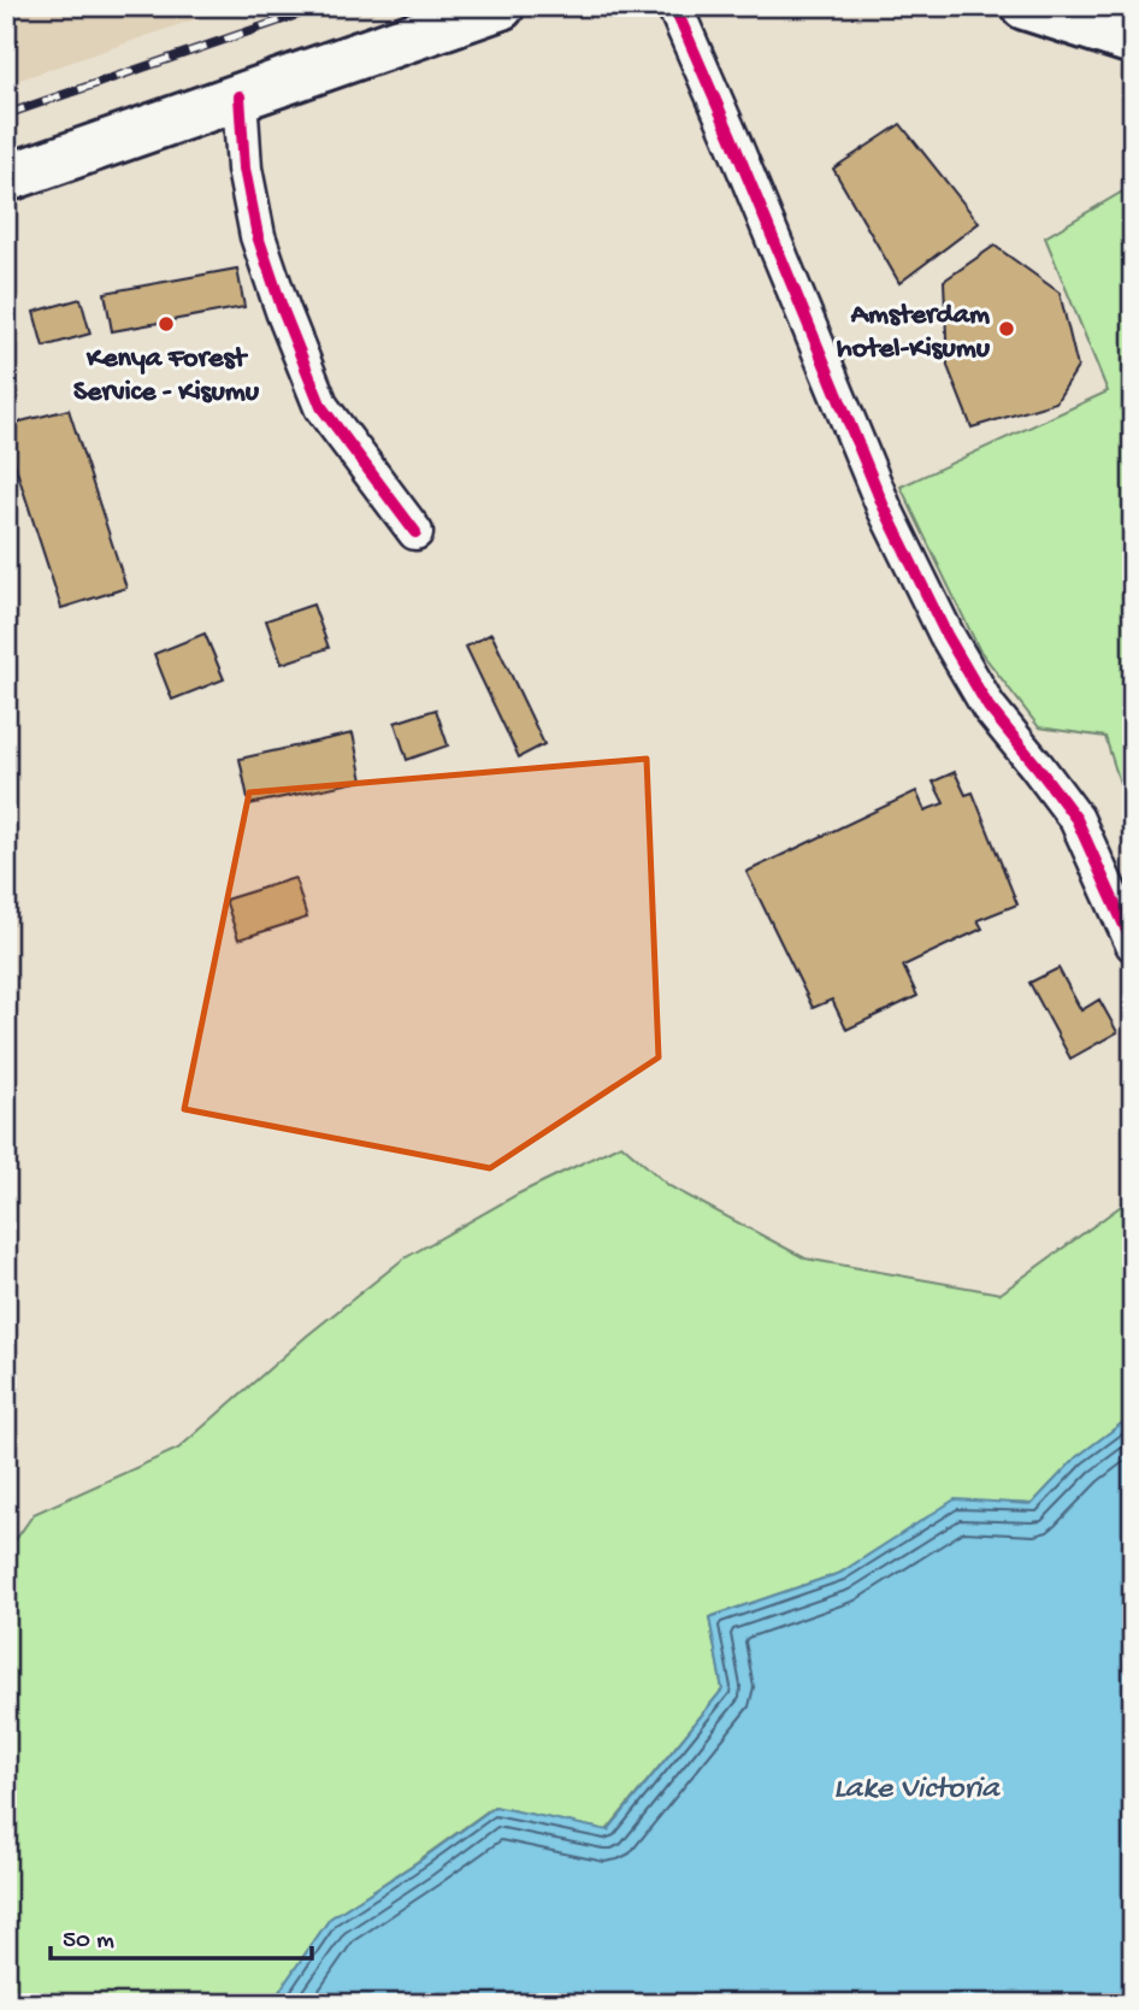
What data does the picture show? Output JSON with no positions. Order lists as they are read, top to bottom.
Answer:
{
  "water": ["Lake Victoria"],
  "places": ["Kenya Forest Service - Kisumu", "Amsterdam hotel-Kisumu"],
  "scale_bar": "50 m"
}
